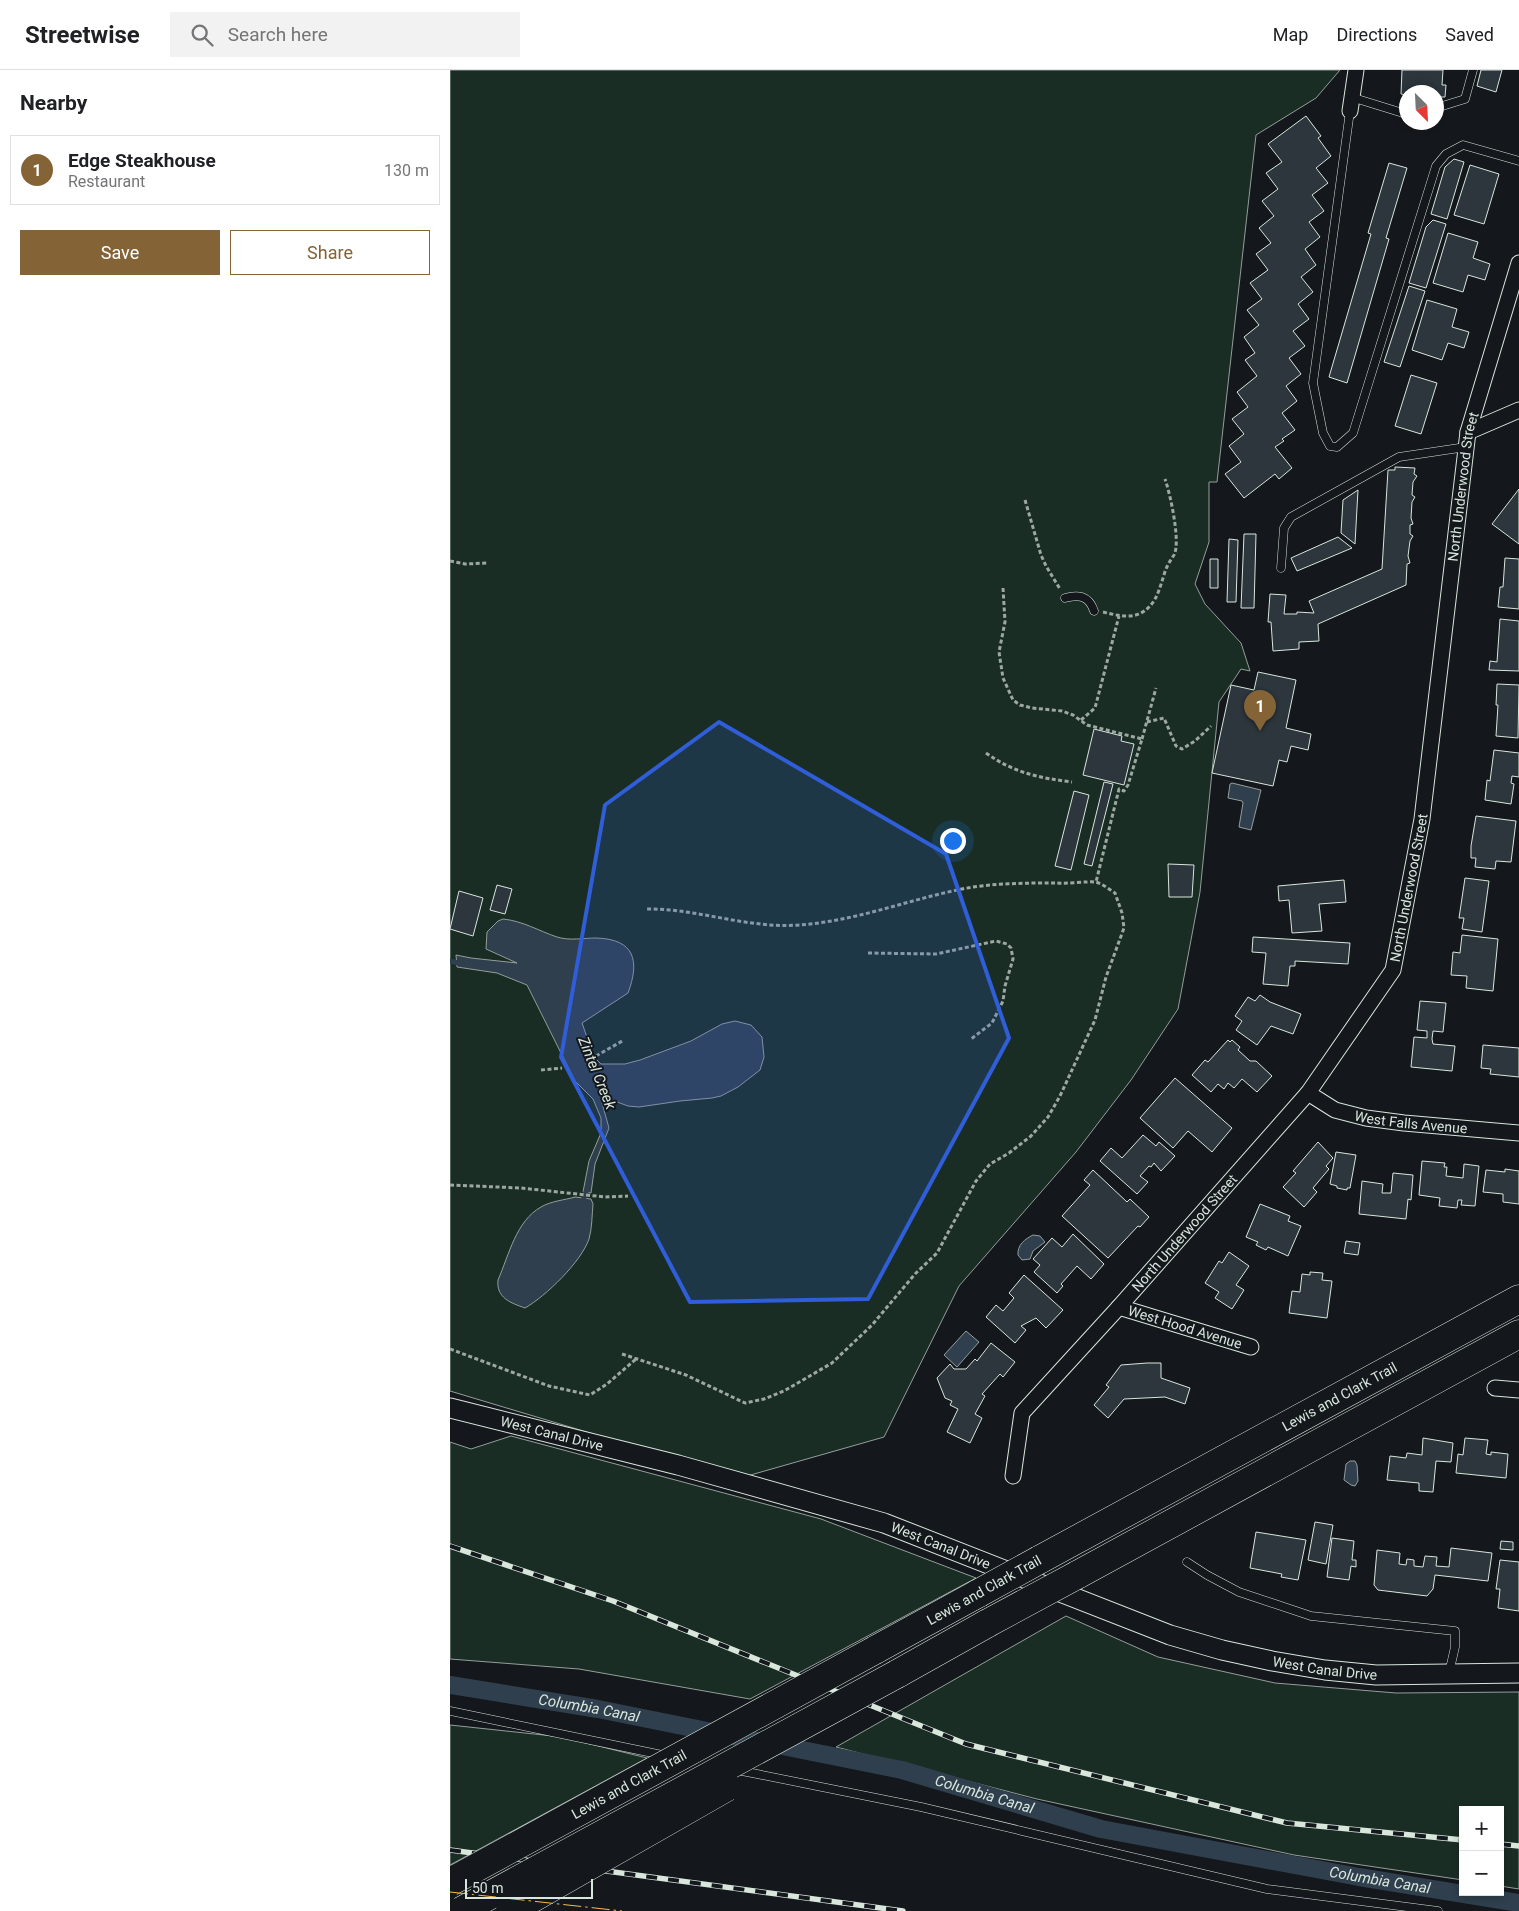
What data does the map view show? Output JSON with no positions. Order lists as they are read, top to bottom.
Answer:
{
  "streets": {
    "highway": ["Lewis and Clark Trail"],
    "street": [
      "North Underwood Street",
      "West Falls Avenue",
      "West Hood Avenue",
      "West Canal Drive"
    ]
  },
  "crossings": [
    ["North Underwood Street", "West Falls Avenue"],
    ["North Underwood Street", "West Hood Avenue"]
  ],
  "water": ["Zintel Creek", "Columbia Canal"],
  "scale_bar": "50 m",
  "north": "bottom right",
  "page": {
    "header": "Streetwise",
    "search": "Search here",
    "nav": ["Map", "Directions", "Saved"],
    "heading": "Nearby",
    "list": [
      {
        "mark": "1",
        "name": "Edge Steakhouse",
        "note": "Restaurant",
        "value": "130 m"
      }
    ],
    "buttons": ["Save", "Share"],
    "pins": "1",
    "map_buttons": ["+", "−"],
    "scale": "50 m"
  }
}
